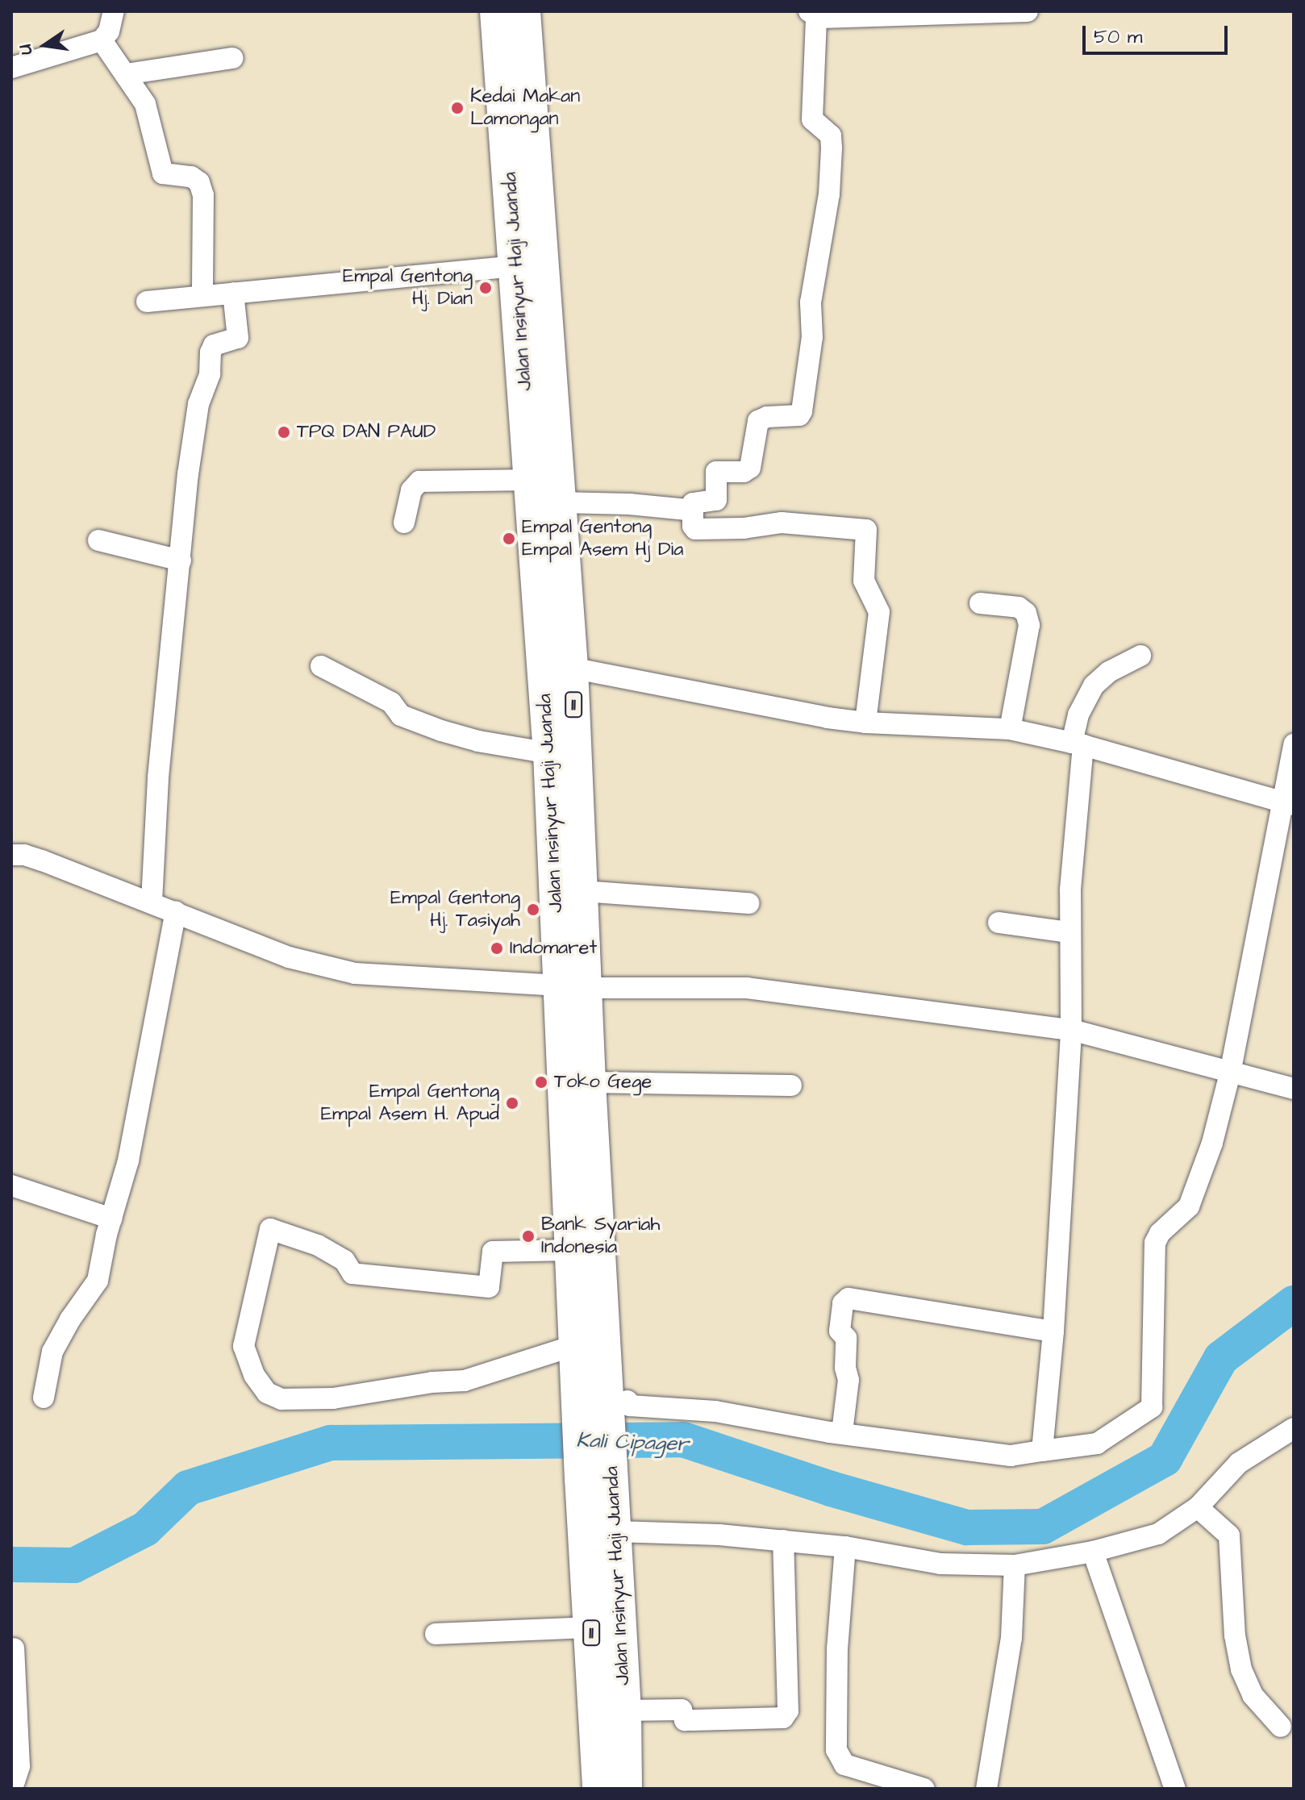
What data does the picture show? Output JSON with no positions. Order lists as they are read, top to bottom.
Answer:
{
  "streets": {
    "highway": ["Jalan Insinyur Haji Juanda", "11"]
  },
  "water": ["Kali Cipager"],
  "places": [
    "Kedai Makan Lamongan",
    "Empal Gentong Hj. Dian",
    "TPQ DAN PAUD",
    "Empal Gentong Empal Asem Hj Dia",
    "Empal Gentong Hj. Tasiyah",
    "Indomaret",
    "Toko Gege",
    "Empal Gentong Empal Asem H. Apud",
    "Bank Syariah Indonesia"
  ],
  "scale_bar": "50 m",
  "north": "left"
}
